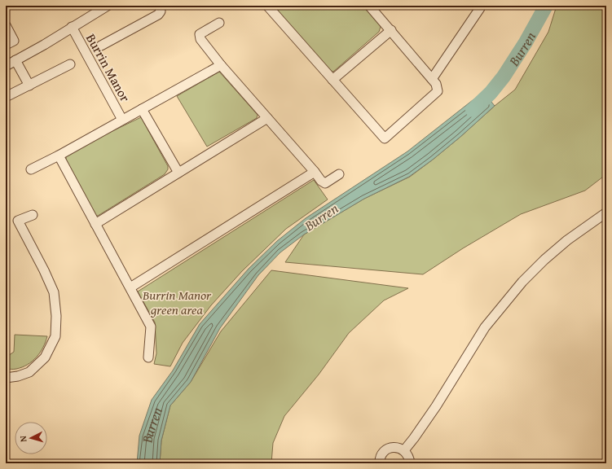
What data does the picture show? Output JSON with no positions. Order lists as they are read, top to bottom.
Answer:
{
  "streets": {
    "street": ["Burrin Manor"]
  },
  "water": ["Burren"],
  "parks": ["Burrin Manor green area"],
  "north": "left"
}
